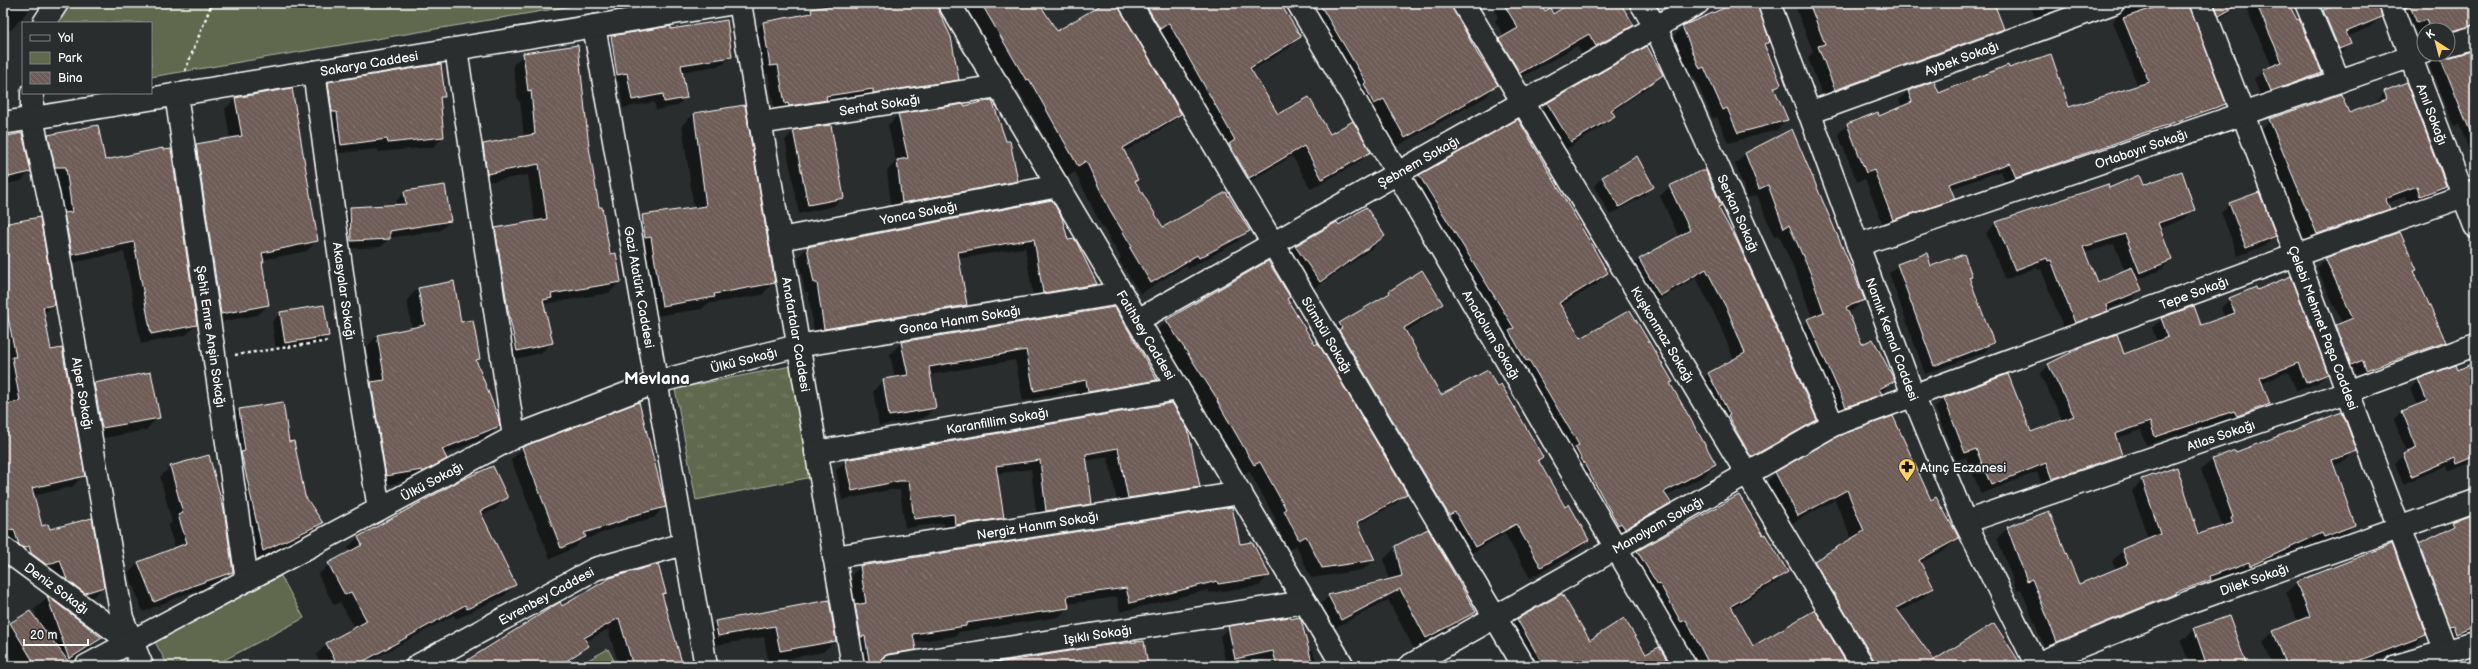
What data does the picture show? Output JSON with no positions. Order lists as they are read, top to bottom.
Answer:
{
  "streets": {
    "street": [
      "Aybek Sokağı",
      "Sakarya Caddesi",
      "Serhat Sokağı",
      "Anıl Sokağı",
      "Ortabayır Sokağı",
      "Şebnem Sokağı",
      "Yonca Sokağı",
      "Serkan Sokağı",
      "Gazi Atatürk Caddesi",
      "Akasyalar Sokağı",
      "Tepe Sokağı",
      "Gonca Hanım Sokağı",
      "Çelebi Mehmet Paşa Caddesi",
      "Fatihbey Caddesi",
      "Sümbül Sokağı",
      "Kuşkonmaz Sokağı",
      "Anafartalar Caddesi",
      "Anadolum Sokağı",
      "Şehit Emre Anşin Sokağı",
      "Namık Kemal Caddesi",
      "Ülkü Sokağı",
      "Alper Sokağı",
      "Karanfillim Sokağı",
      "Atlas Sokağı",
      "Manolyam Sokağı",
      "Nergiz Hanım Sokağı",
      "Dilek Sokağı",
      "Deniz Sokağı",
      "Evrenbey Caddesi",
      "Işıklı Sokağı"
    ]
  },
  "crossings": [
    ["Aybek Sokağı", "Namık Kemal Caddesi"],
    ["Sakarya Caddesi", "Gazi Atatürk Caddesi"],
    ["Sakarya Caddesi", "Akasyalar Sokağı"],
    ["Sakarya Caddesi", "Şehit Emre Anşin Sokağı"],
    ["Sakarya Caddesi", "Alper Sokağı"],
    ["Serhat Sokağı", "Fatihbey Caddesi"],
    ["Serhat Sokağı", "Anafartalar Caddesi"],
    ["Anıl Sokağı", "Tepe Sokağı"],
    ["Ortabayır Sokağı", "Çelebi Mehmet Paşa Caddesi"],
    ["Ortabayır Sokağı", "Namık Kemal Caddesi"],
    ["Şebnem Sokağı", "Serkan Sokağı"],
    ["Şebnem Sokağı", "Fatihbey Caddesi"],
    ["Şebnem Sokağı", "Sümbül Sokağı"],
    ["Şebnem Sokağı", "Kuşkonmaz Sokağı"],
    ["Şebnem Sokağı", "Anadolum Sokağı"],
    ["Yonca Sokağı", "Fatihbey Caddesi"],
    ["Yonca Sokağı", "Anafartalar Caddesi"],
    ["Serkan Sokağı", "Manolyam Sokağı"],
    ["Gazi Atatürk Caddesi", "Ülkü Sokağı"],
    ["Gazi Atatürk Caddesi", "Evrenbey Caddesi"],
    ["Akasyalar Sokağı", "Ülkü Sokağı"],
    ["Tepe Sokağı", "Çelebi Mehmet Paşa Caddesi"],
    ["Tepe Sokağı", "Namık Kemal Caddesi"],
    ["Tepe Sokağı", "Manolyam Sokağı"],
    ["Gonca Hanım Sokağı", "Fatihbey Caddesi"],
    ["Gonca Hanım Sokağı", "Anafartalar Caddesi"],
    ["Gonca Hanım Sokağı", "Ülkü Sokağı"],
    ["Çelebi Mehmet Paşa Caddesi", "Atlas Sokağı"],
    ["Çelebi Mehmet Paşa Caddesi", "Dilek Sokağı"],
    ["Fatihbey Caddesi", "Karanfillim Sokağı"],
    ["Fatihbey Caddesi", "Nergiz Hanım Sokağı"],
    ["Fatihbey Caddesi", "Işıklı Sokağı"],
    ["Sümbül Sokağı", "Manolyam Sokağı"],
    ["Kuşkonmaz Sokağı", "Manolyam Sokağı"],
    ["Anafartalar Caddesi", "Ülkü Sokağı"],
    ["Anafartalar Caddesi", "Karanfillim Sokağı"],
    ["Anafartalar Caddesi", "Nergiz Hanım Sokağı"],
    ["Anadolum Sokağı", "Manolyam Sokağı"],
    ["Şehit Emre Anşin Sokağı", "Ülkü Sokağı"],
    ["Namık Kemal Caddesi", "Atlas Sokağı"],
    ["Namık Kemal Caddesi", "Manolyam Sokağı"],
    ["Namık Kemal Caddesi", "Dilek Sokağı"],
    ["Ülkü Sokağı", "Alper Sokağı"],
    ["Ülkü Sokağı", "Deniz Sokağı"],
    ["Alper Sokağı", "Deniz Sokağı"]
  ],
  "districts": ["Mevlana"],
  "places": {
    "pharmacy": ["Atınç Eczanesi"]
  },
  "legend": ["Yol", "Park", "Bina"],
  "scale_bar": "20 m",
  "north": "top left"
}
